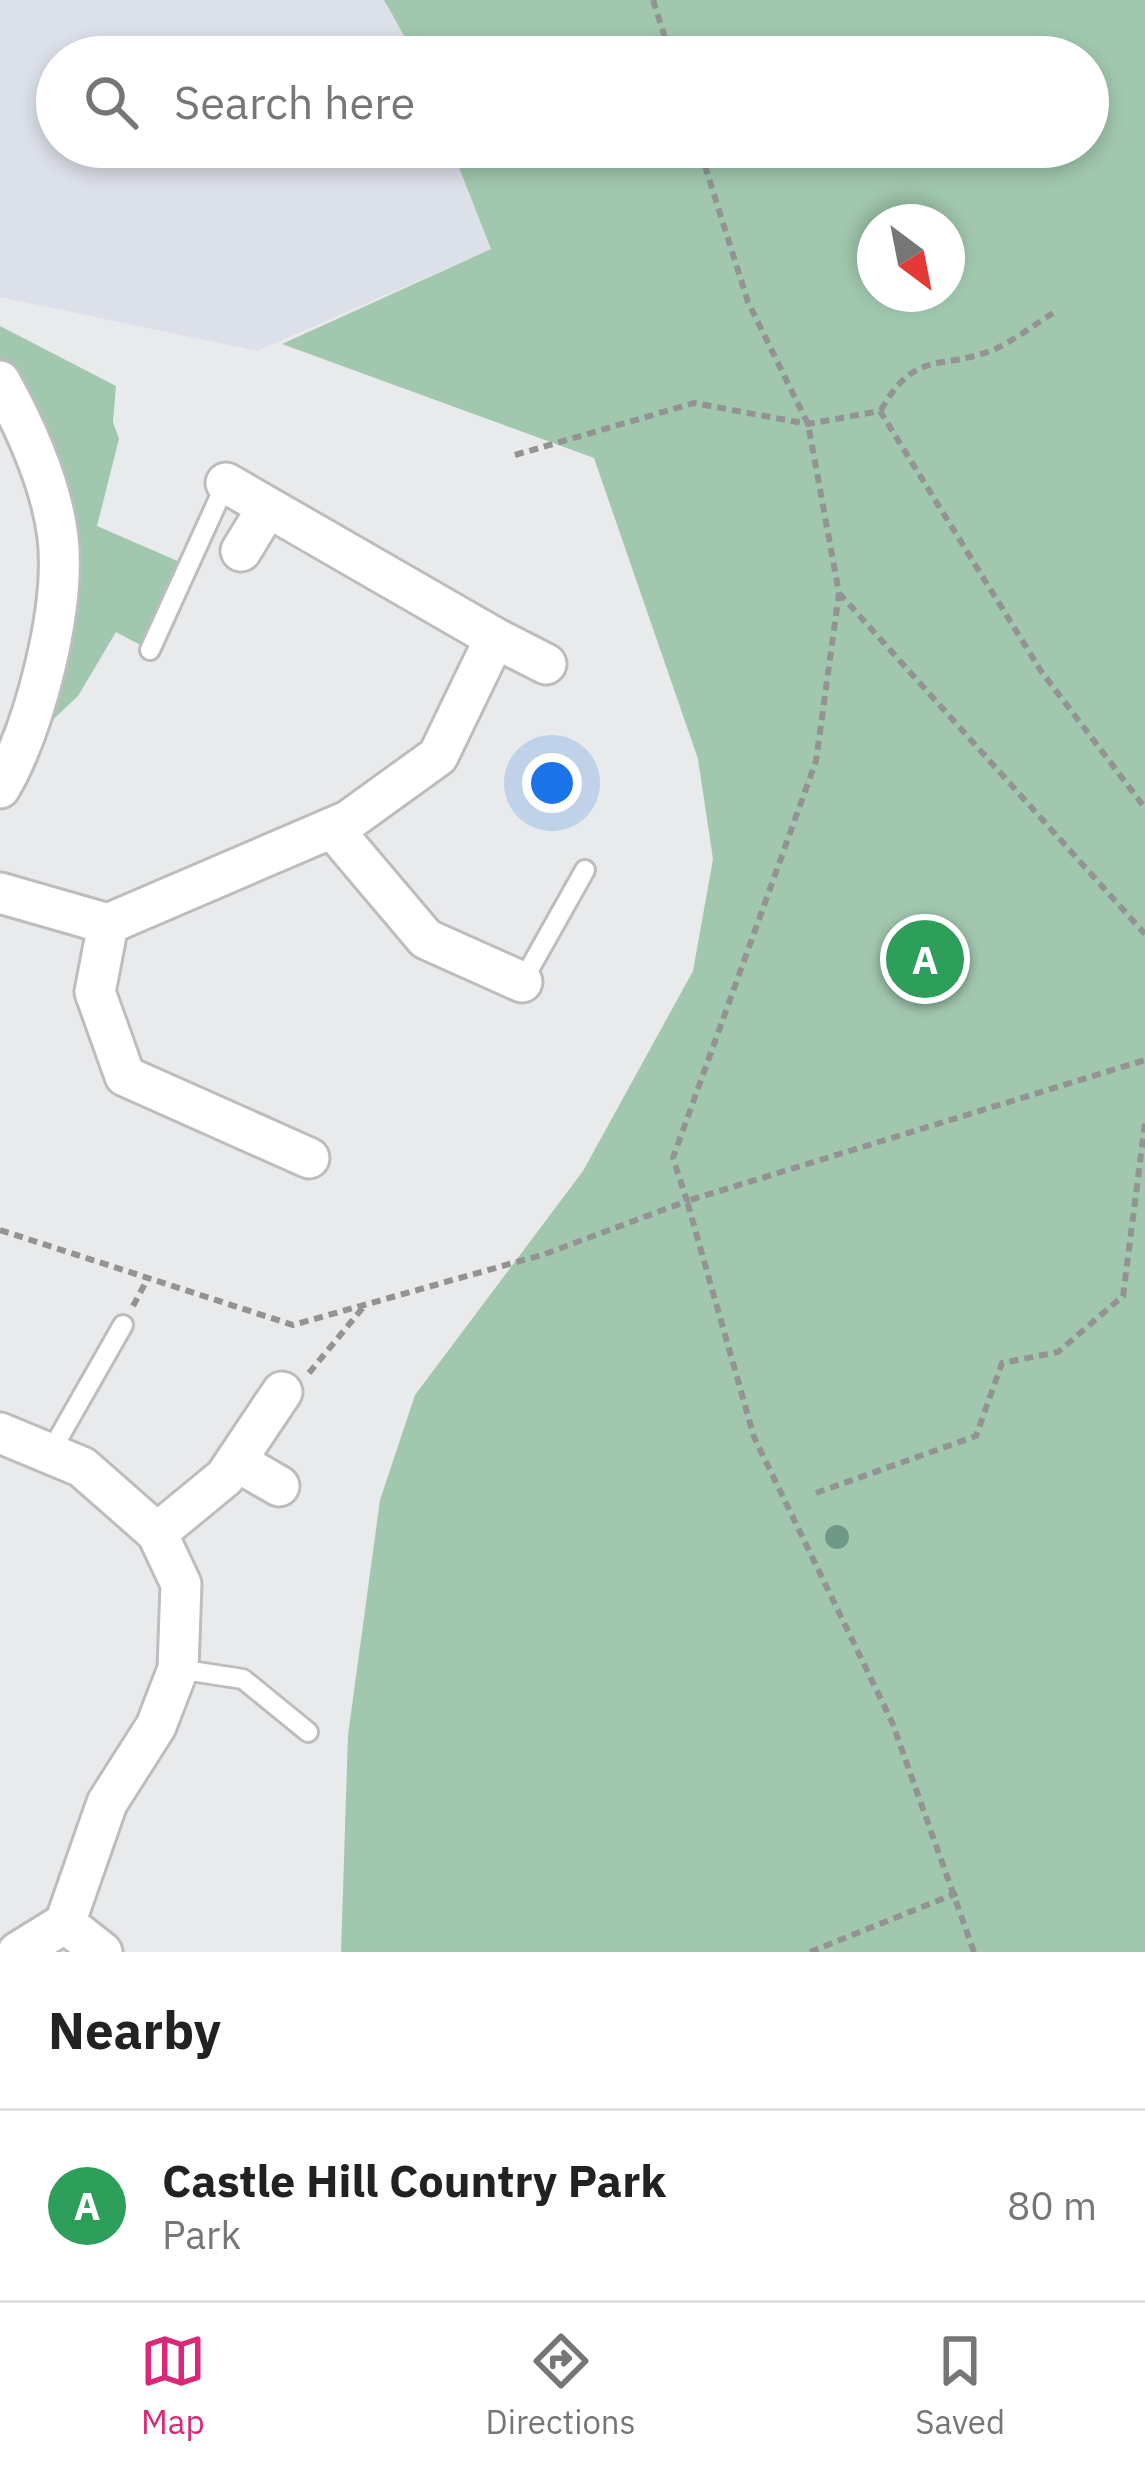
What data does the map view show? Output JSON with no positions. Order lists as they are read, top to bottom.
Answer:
{
  "north": "bottom right",
  "page": {
    "search": "Search here",
    "pins": "A",
    "heading": "Nearby",
    "list": [
      {
        "mark": "A",
        "name": "Castle Hill Country Park",
        "note": "Park",
        "value": "80 m"
      }
    ],
    "nav": ["Map", "Directions", "Saved"]
  }
}
